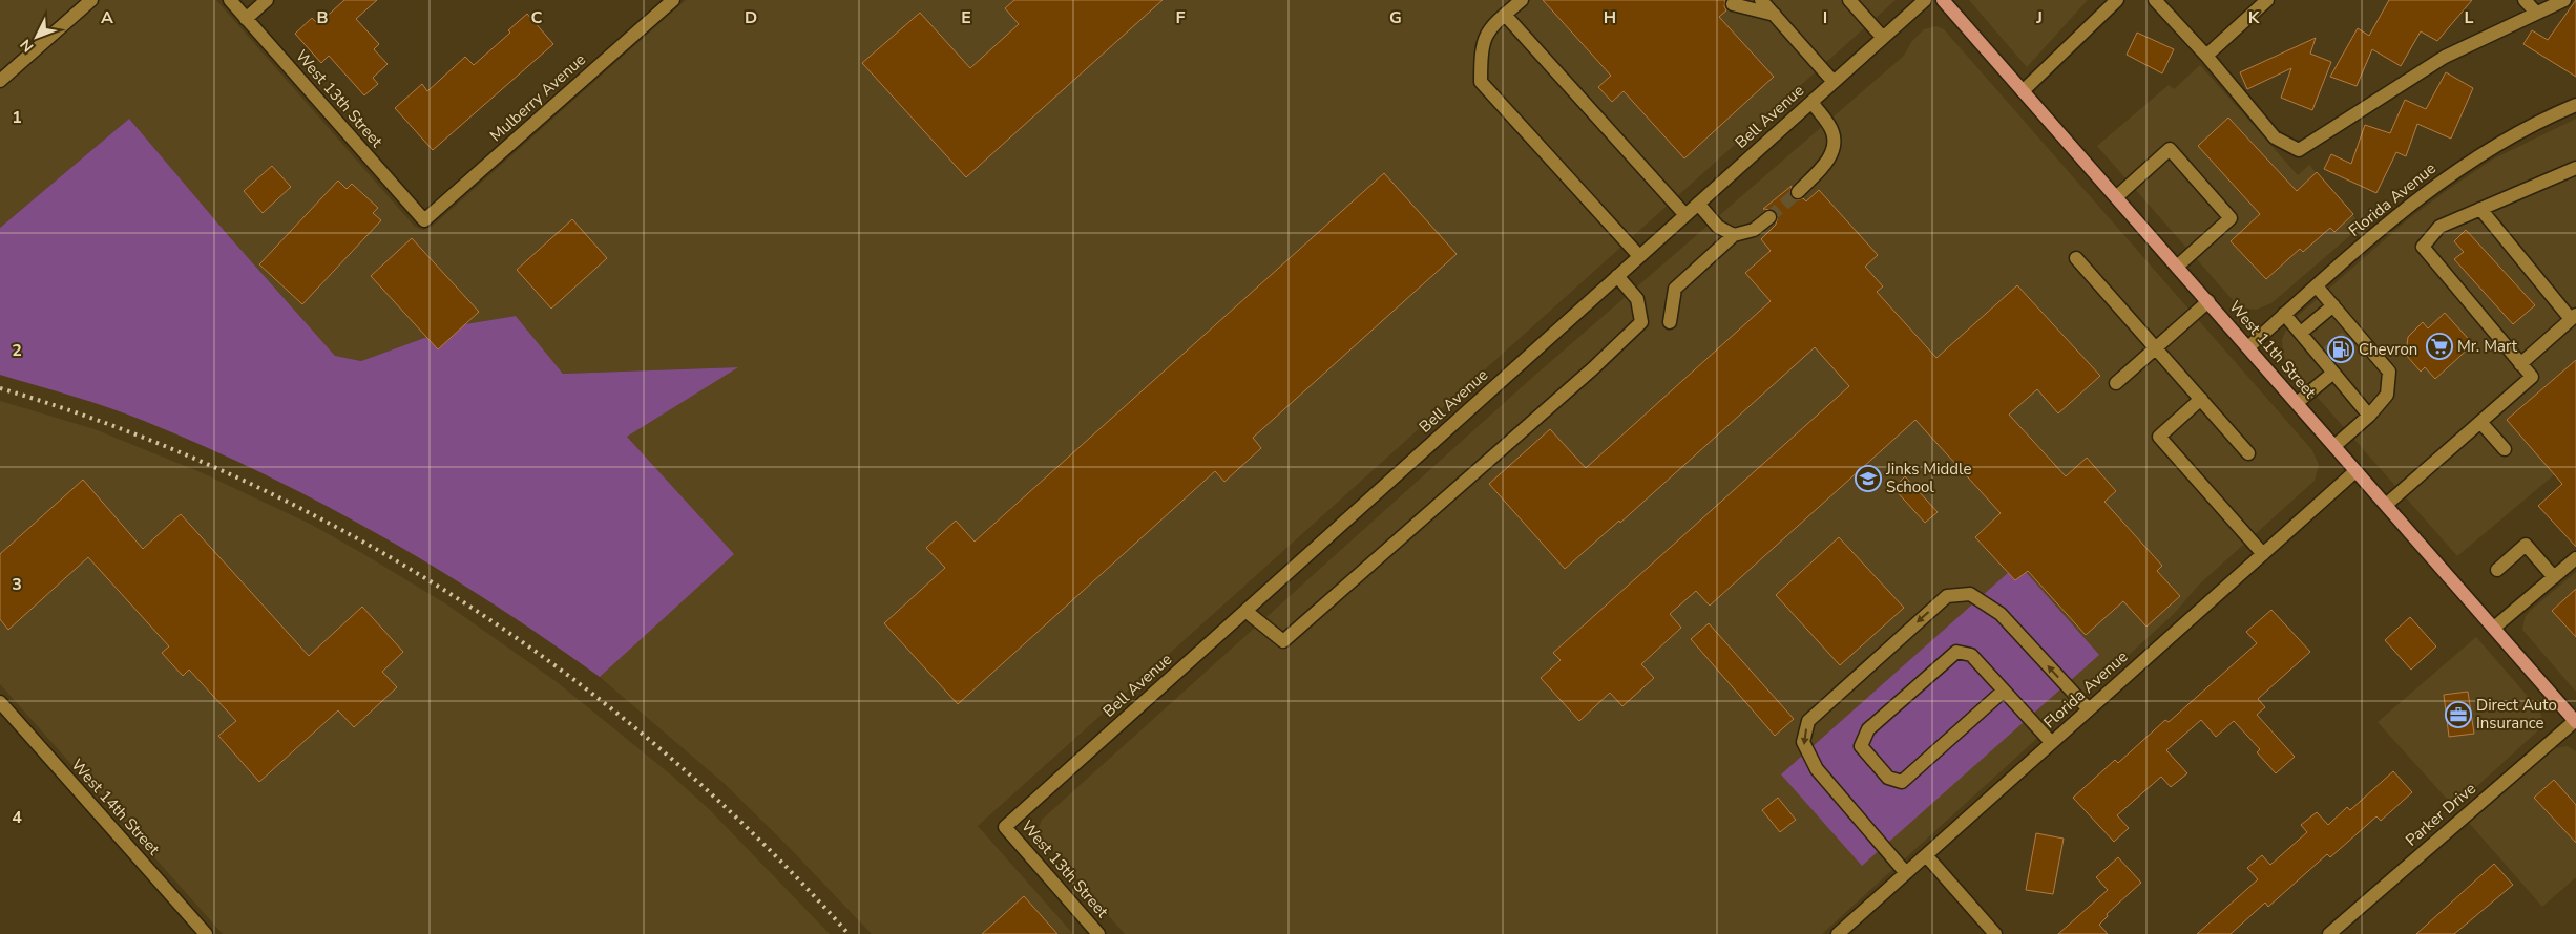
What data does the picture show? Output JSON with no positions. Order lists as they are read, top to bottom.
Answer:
{
  "streets": {
    "main road": ["West 11th Street"],
    "street": [
      "Mulberry Avenue",
      "West 13th Street",
      "Bell Avenue",
      "Florida Avenue",
      "West 14th Street",
      "Parker Drive"
    ]
  },
  "crossings": [
    ["Mulberry Avenue", "West 13th Street"],
    ["West 13th Street", "Bell Avenue"],
    ["Florida Avenue", "West 11th Street"],
    ["West 11th Street", "Parker Drive"]
  ],
  "places": {
    "supermarket": ["Mr. Mart"],
    "fuel station": ["Chevron"],
    "school or university": ["Jinks Middle School"],
    "office": ["Direct Auto Insurance"]
  },
  "north": "bottom left",
  "grid": {
    "columns": [
      "A",
      "B",
      "C",
      "D",
      "E",
      "F",
      "G",
      "H",
      "I",
      "J",
      "K",
      "L"
    ],
    "rows": [
      "1",
      "2",
      "3",
      "4"
    ]
  }
}
